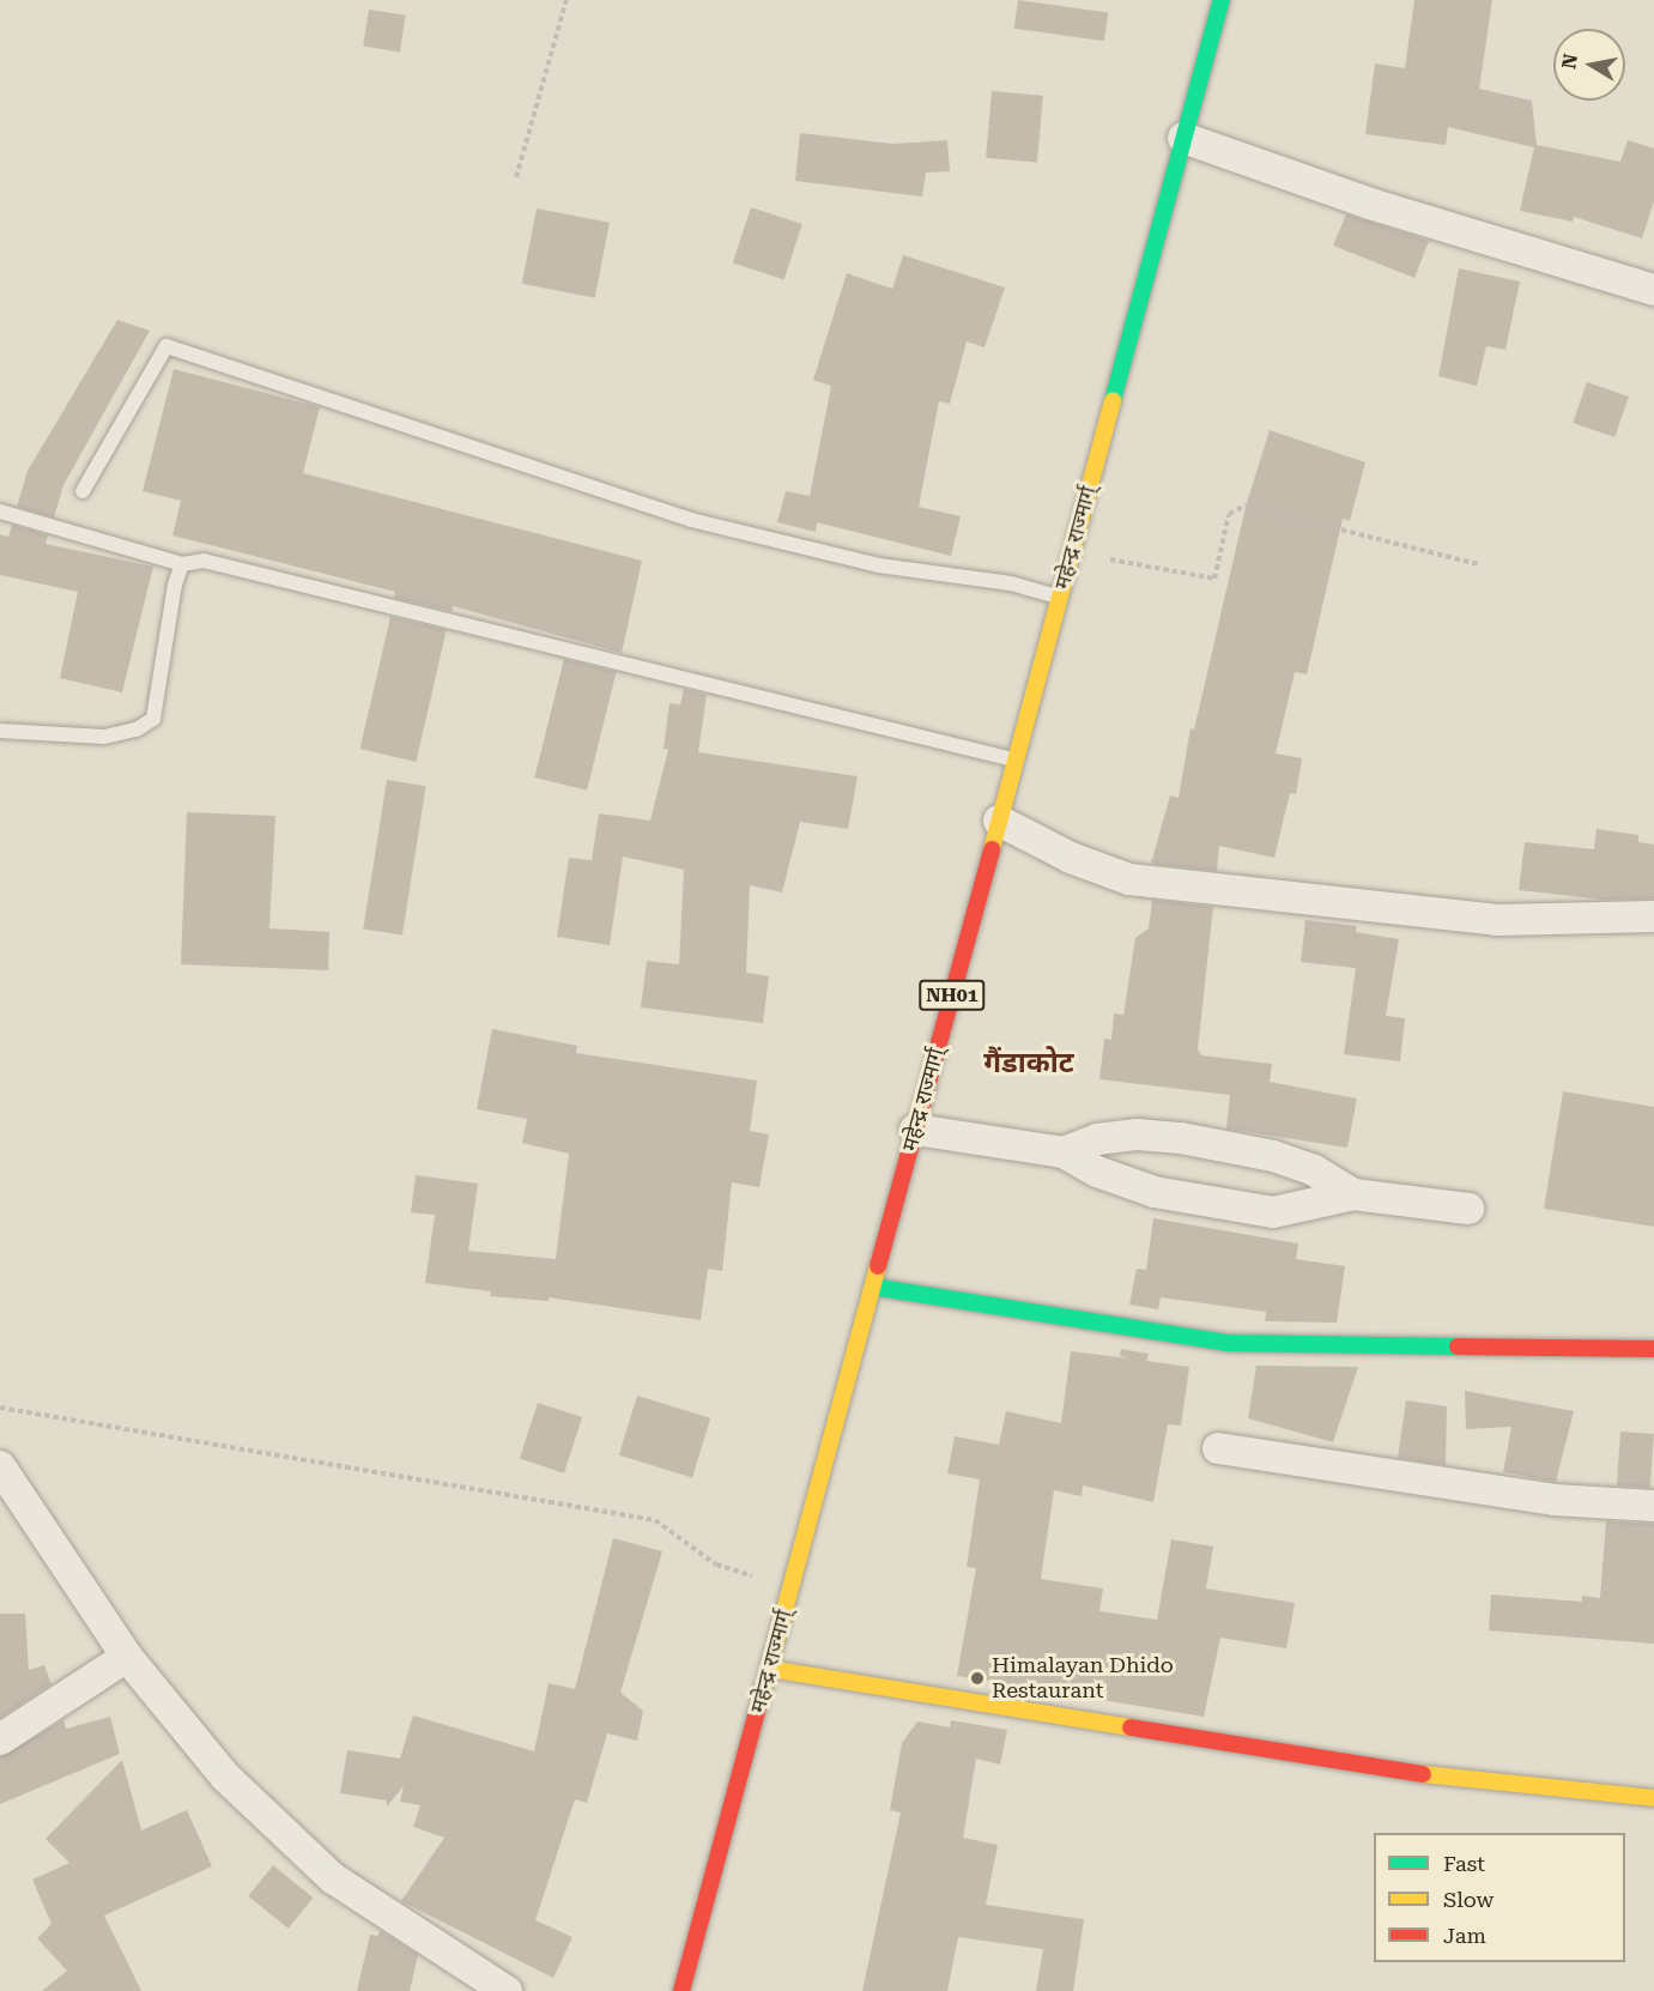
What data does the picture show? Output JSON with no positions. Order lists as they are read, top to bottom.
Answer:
{
  "streets": {
    "main road": ["महेन्द्र राज्मार्ग्", "NH01"]
  },
  "districts": ["गैंडाकोट"],
  "places": ["Himalayan Dhido Restaurant"],
  "legend": ["Fast", "Slow", "Jam"],
  "north": "left"
}
